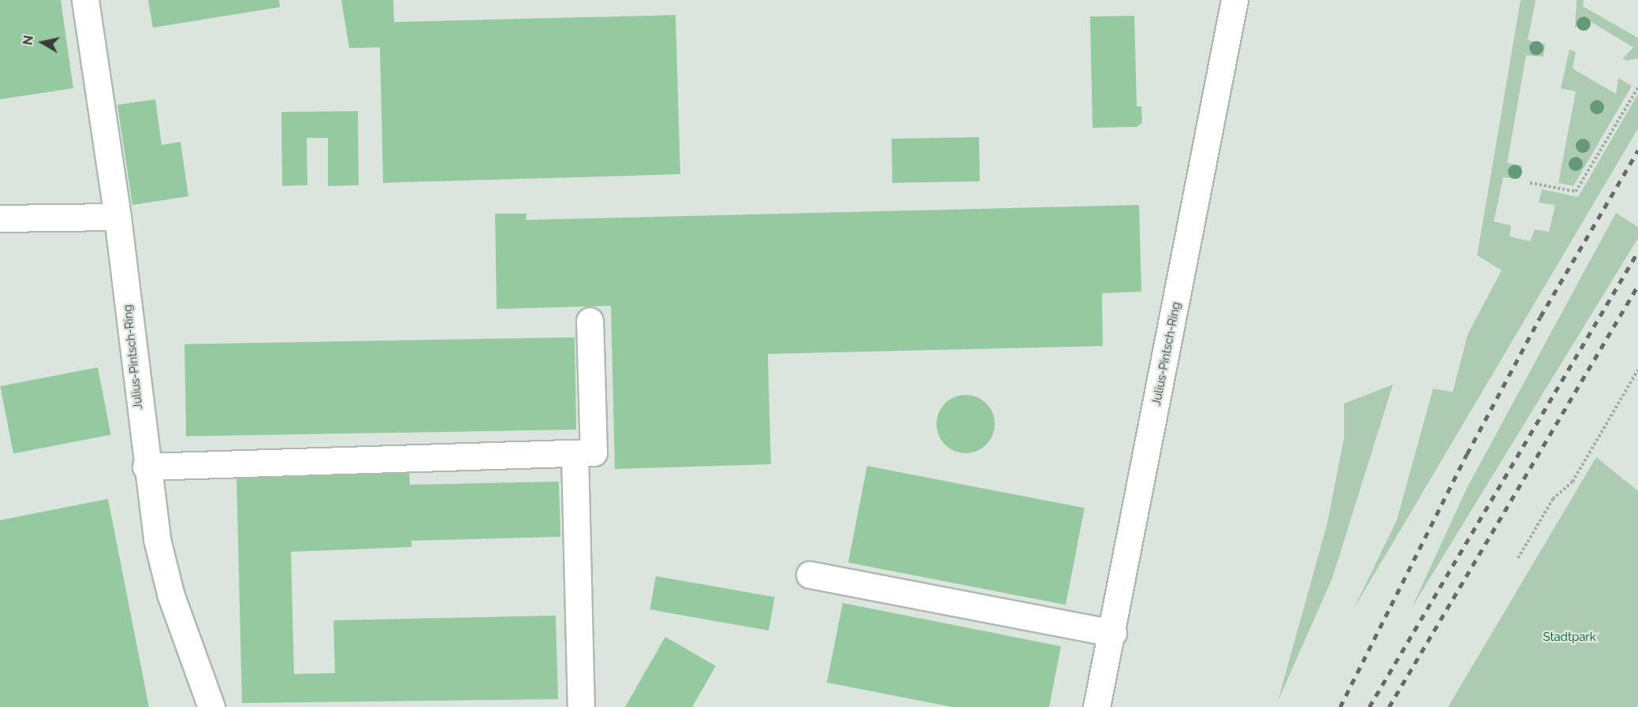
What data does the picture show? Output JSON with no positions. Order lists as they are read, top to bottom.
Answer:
{
  "streets": {
    "street": ["Julius-Pintsch-Ring"]
  },
  "parks": ["Stadtpark"],
  "north": "left"
}
